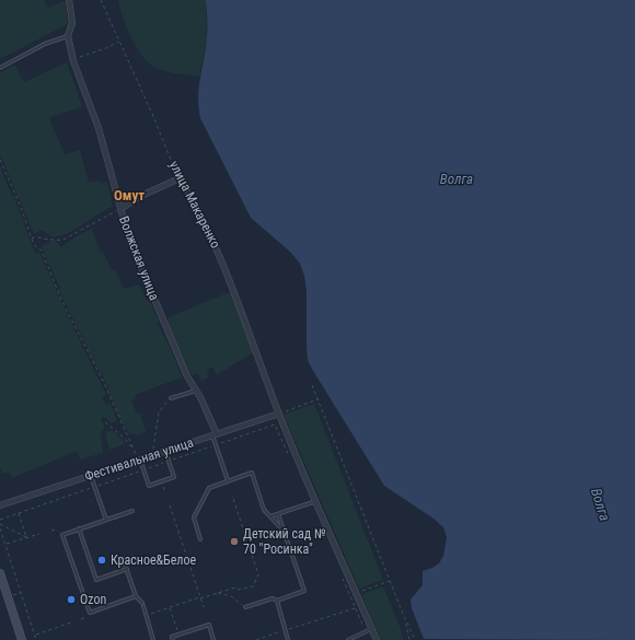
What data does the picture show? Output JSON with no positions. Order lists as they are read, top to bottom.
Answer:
{
  "streets": {
    "street": ["улица Макаренко", "Волжская улица", "Фестивальная улица"]
  },
  "crossings": [
    ["улица Макаренко", "Фестивальная улица"],
    ["Волжская улица", "Фестивальная улица"]
  ],
  "districts": ["Омут"],
  "water": ["Волга"],
  "places": ["Детский сад № 70 \"Росинка\"", "Красное&Белое", "Ozon"]
}
